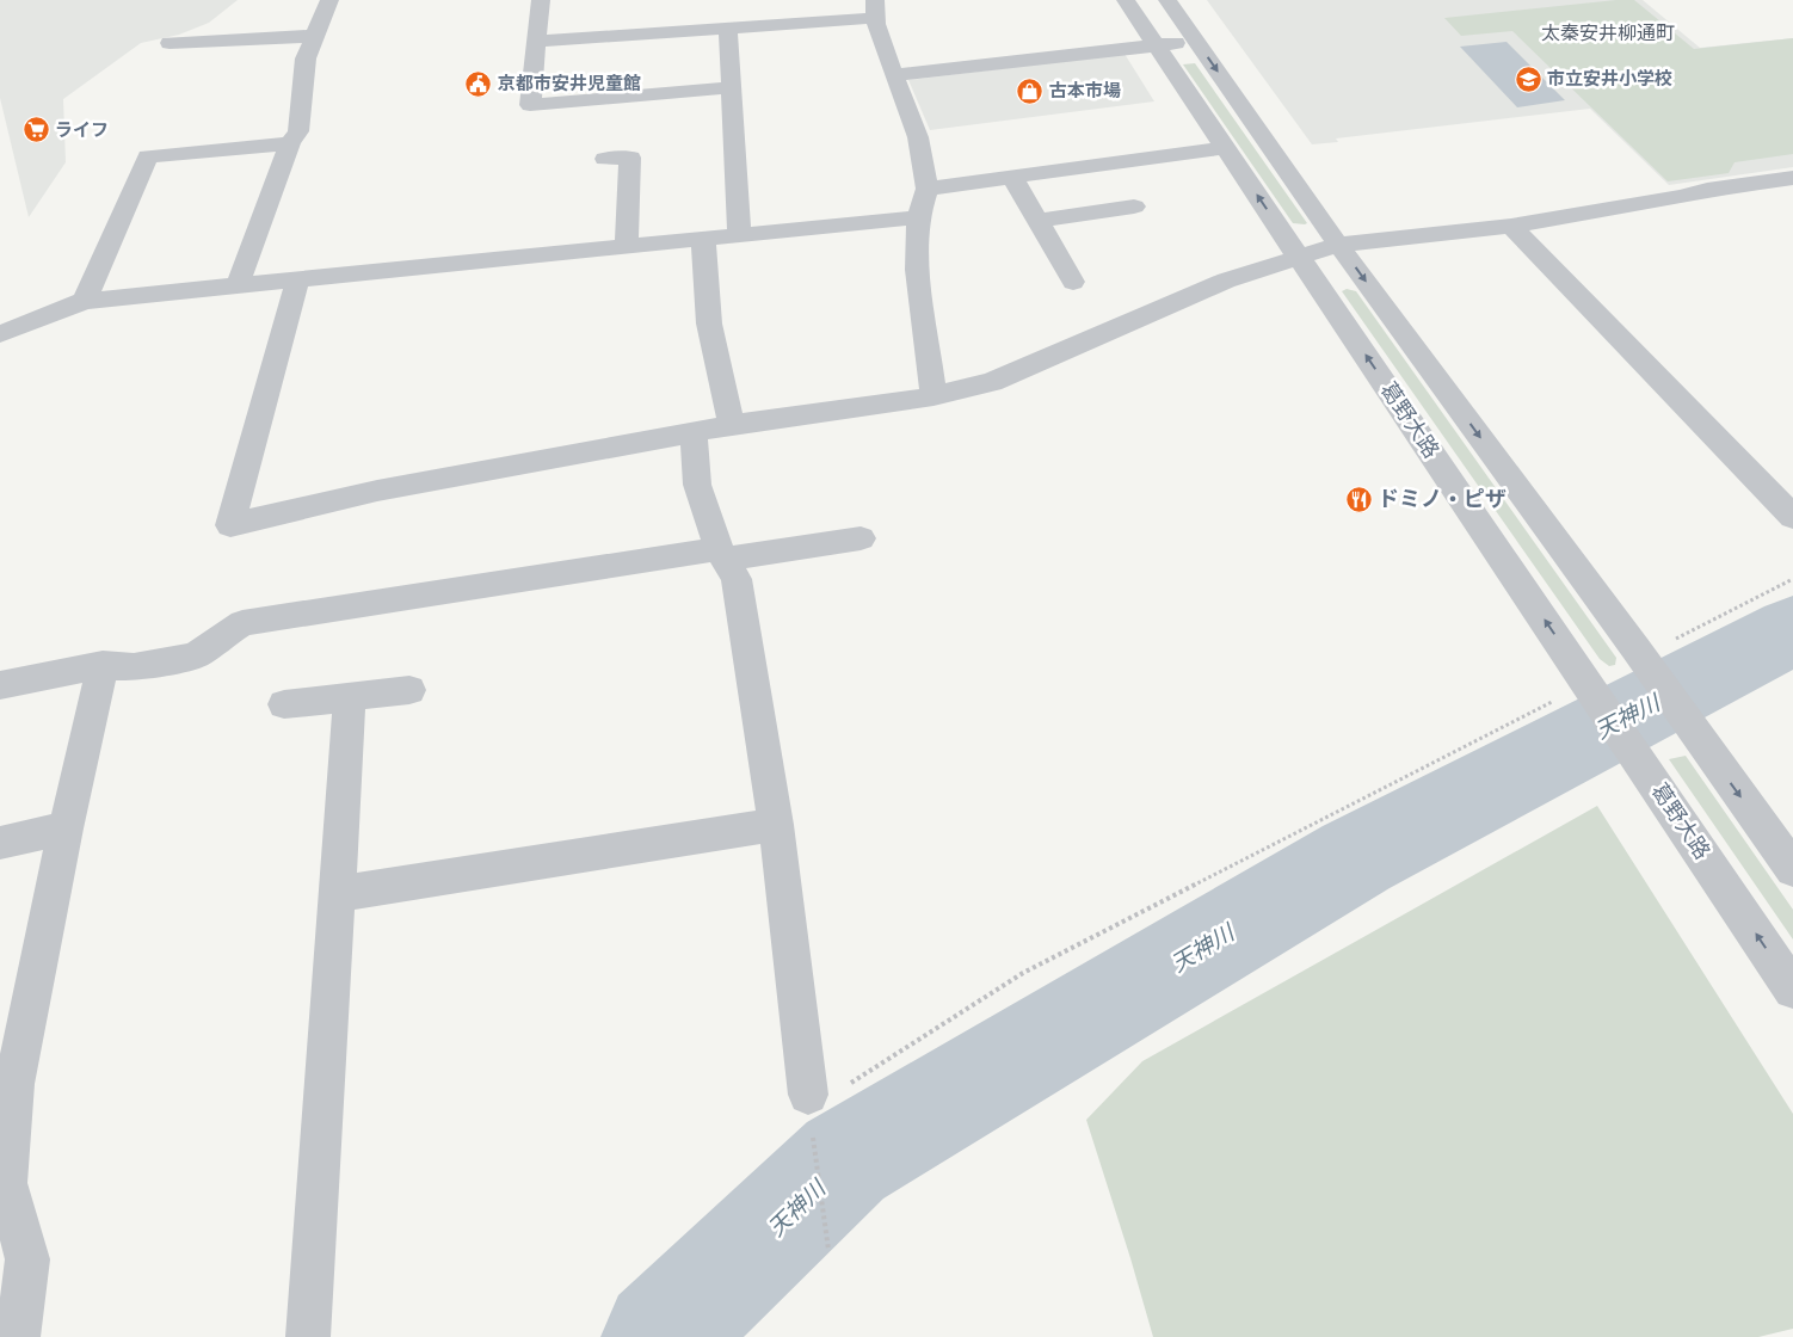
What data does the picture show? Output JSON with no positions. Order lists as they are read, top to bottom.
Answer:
{
  "streets": {
    "street": ["葛野大路"]
  },
  "districts": ["太秦安井柳通町"],
  "water": ["天神川"],
  "places": {
    "school or university": ["市立安井小学校"],
    "public building": ["京都市安井児童館"],
    "shop": ["古本市場"],
    "supermarket": ["ライフ"],
    "restaurant": ["ドミノ・ピザ"]
  }
}
